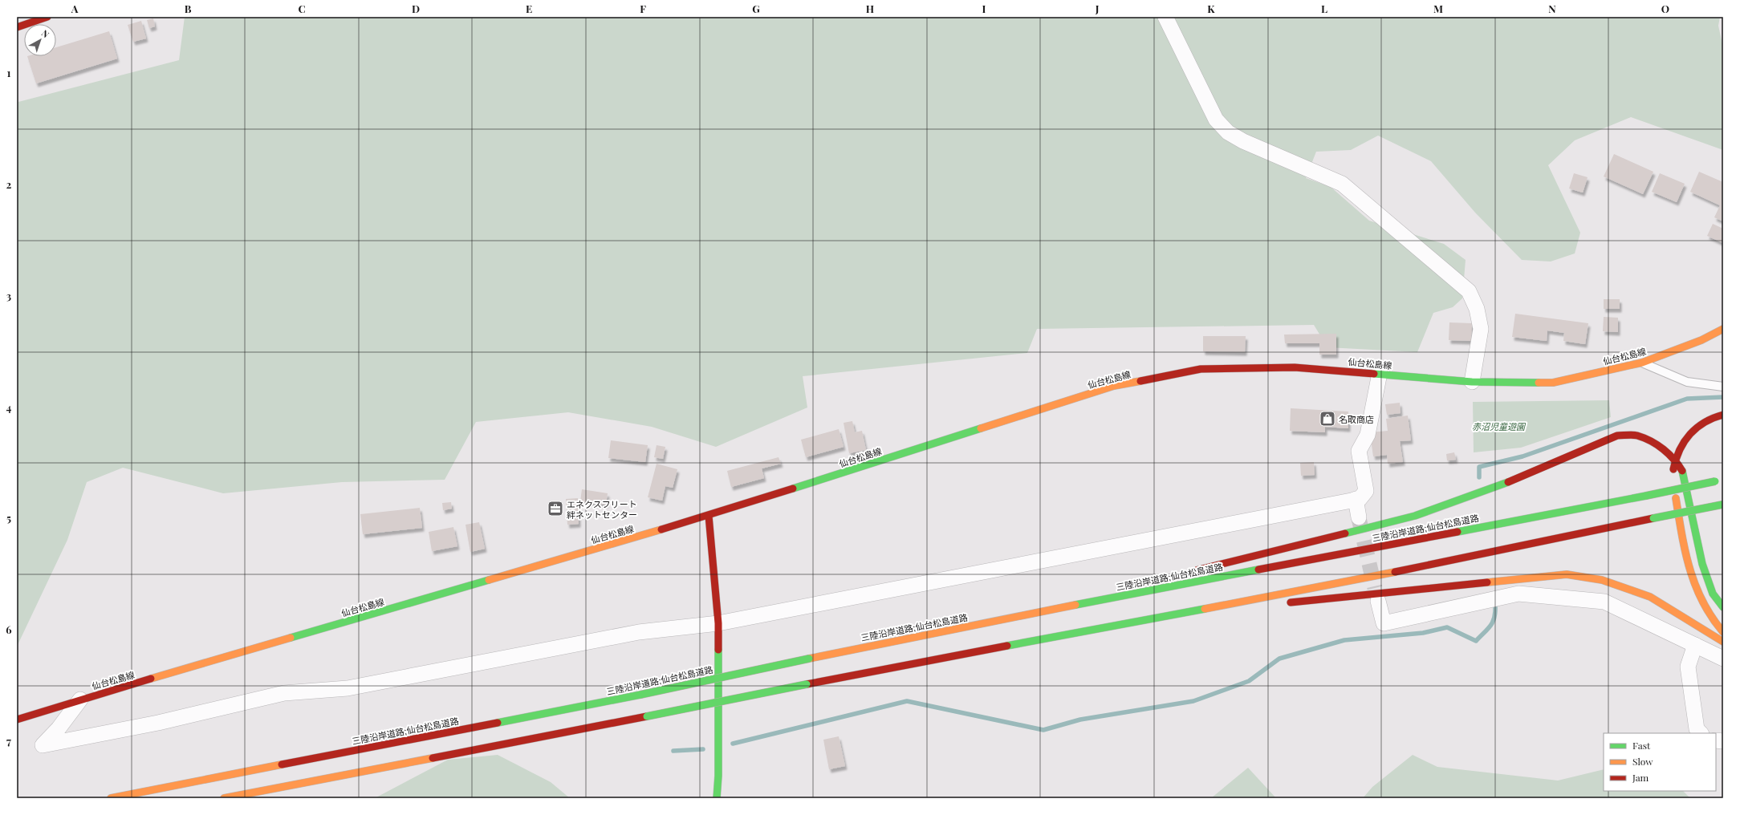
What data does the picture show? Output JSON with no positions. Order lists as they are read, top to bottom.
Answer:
{
  "streets": {
    "main road": ["仙台松島線", "三陸沿岸道路;仙台松島道路"]
  },
  "parks": ["赤沼児童遊園"],
  "places": {
    "shop": ["名取商店"],
    "office": ["エネクスフリート 絆ネットセンター"]
  },
  "legend": ["Fast", "Slow", "Jam"],
  "north": "top right",
  "grid": {
    "columns": [
      "A",
      "B",
      "C",
      "D",
      "E",
      "F",
      "G",
      "H",
      "I",
      "J",
      "K",
      "L",
      "M",
      "N",
      "O"
    ],
    "rows": [
      "1",
      "2",
      "3",
      "4",
      "5",
      "6",
      "7"
    ]
  }
}
